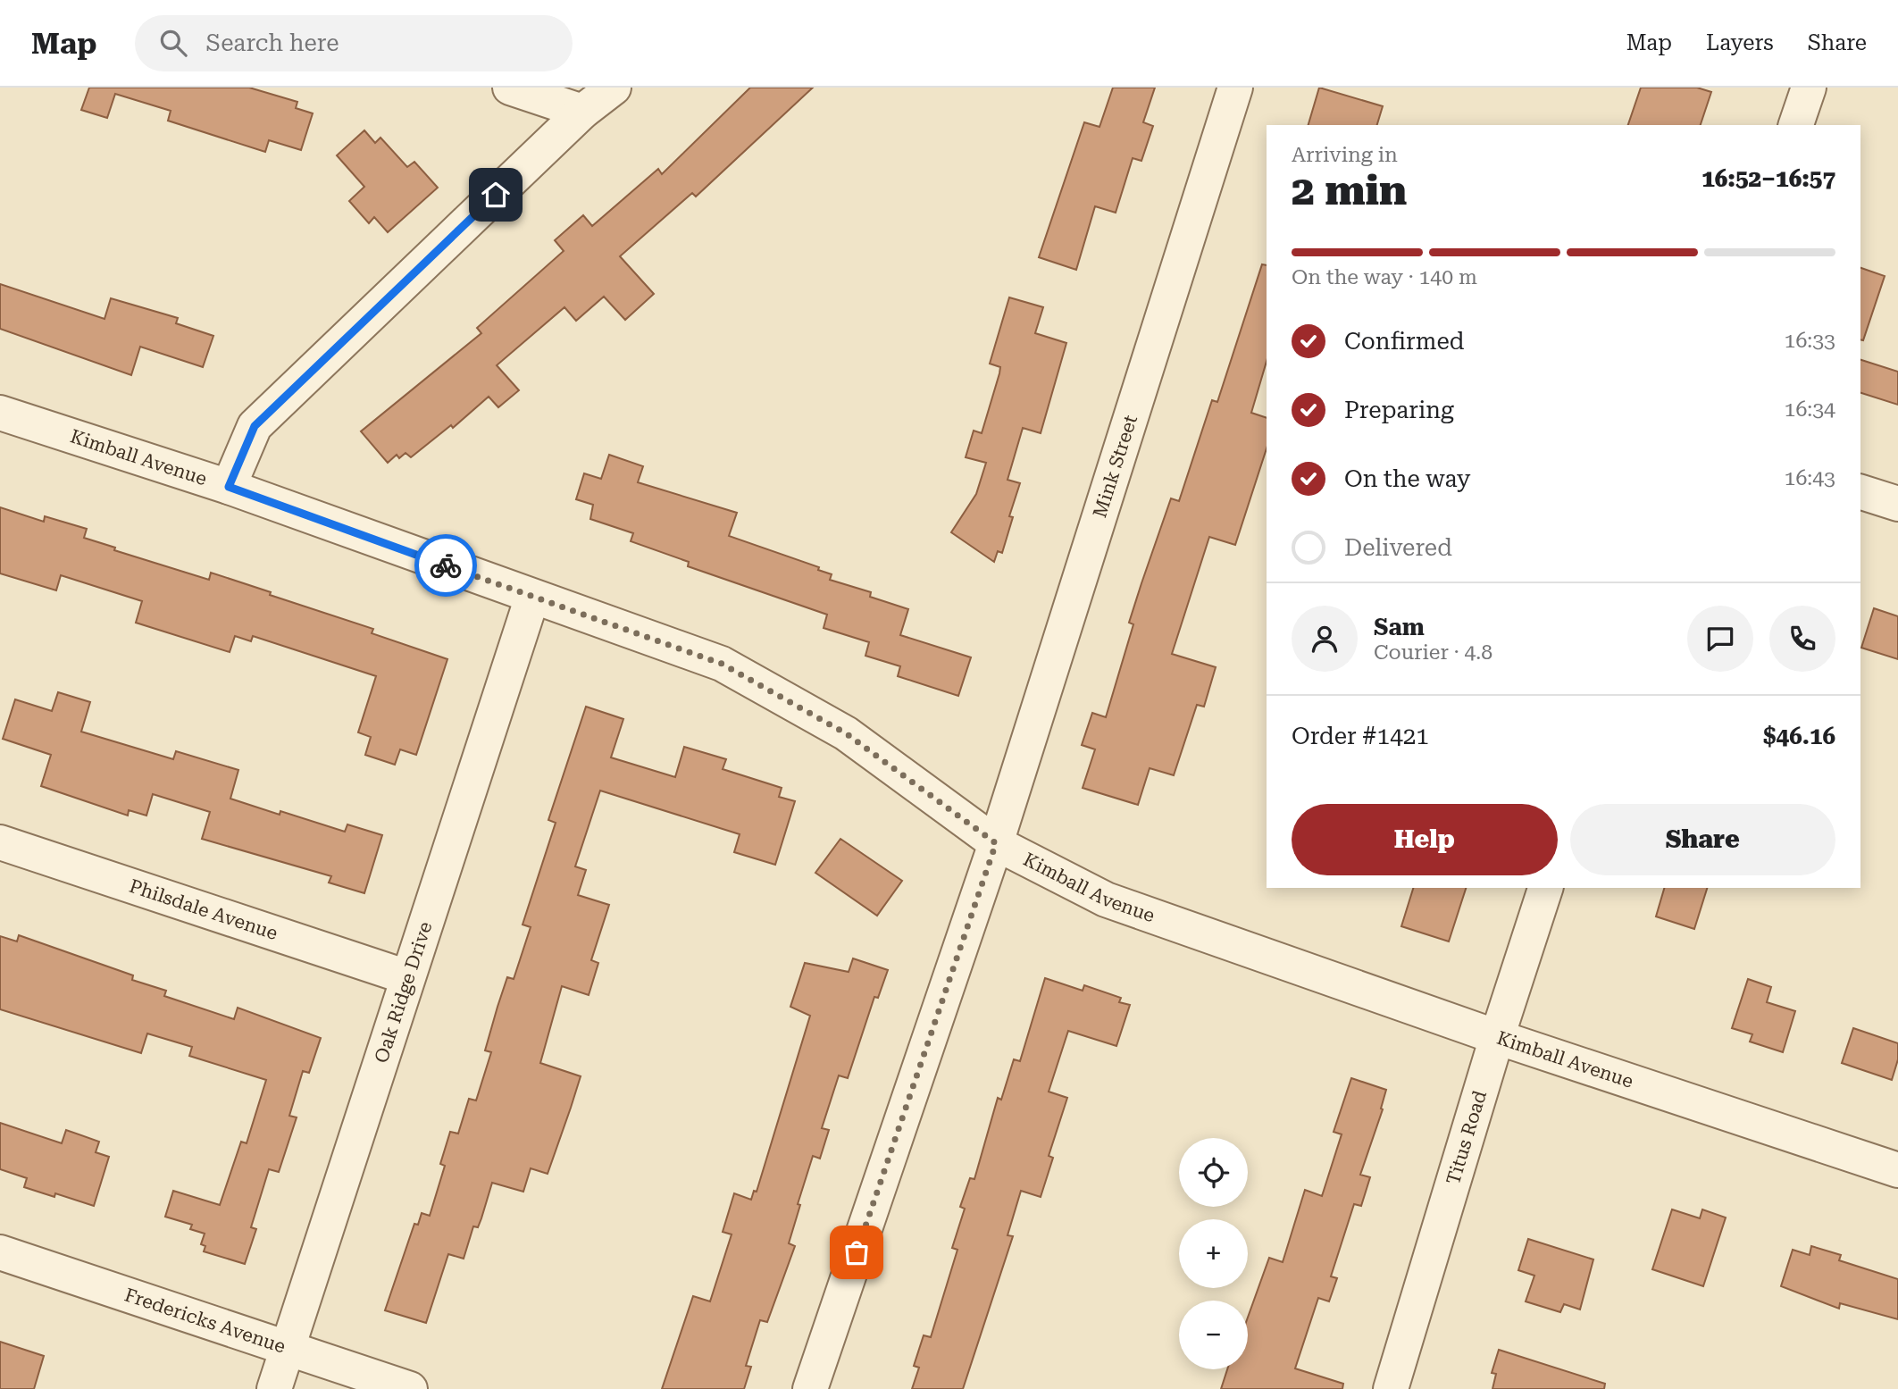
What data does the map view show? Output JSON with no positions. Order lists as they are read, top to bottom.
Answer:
{
  "streets": {
    "street": [
      "Kimball Avenue",
      "Mink Street",
      "Philsdale Avenue",
      "Oak Ridge Drive",
      "Titus Road",
      "Fredericks Avenue"
    ]
  },
  "crossings": [
    ["Kimball Avenue", "Mink Street"],
    ["Kimball Avenue", "Oak Ridge Drive"],
    ["Kimball Avenue", "Titus Road"],
    ["Philsdale Avenue", "Oak Ridge Drive"],
    ["Oak Ridge Drive", "Fredericks Avenue"]
  ],
  "page": {
    "header": "Map",
    "search": "Search here",
    "nav": ["Map", "Layers", "Share"],
    "heading": ["2 min", "Arriving in", "16:52–16:57"],
    "panel": [
      "Sam",
      "Courier · 4.8",
      "Order #1421",
      "$46.16"
    ],
    "bar": "On the way · 140 m",
    "list": [
      ["Confirmed", "16:33"],
      ["Preparing", "16:34"],
      ["On the way", "16:43"],
      "Delivered"
    ],
    "buttons": ["Help", "Share"],
    "map_buttons": ["+", "−"]
  }
}
